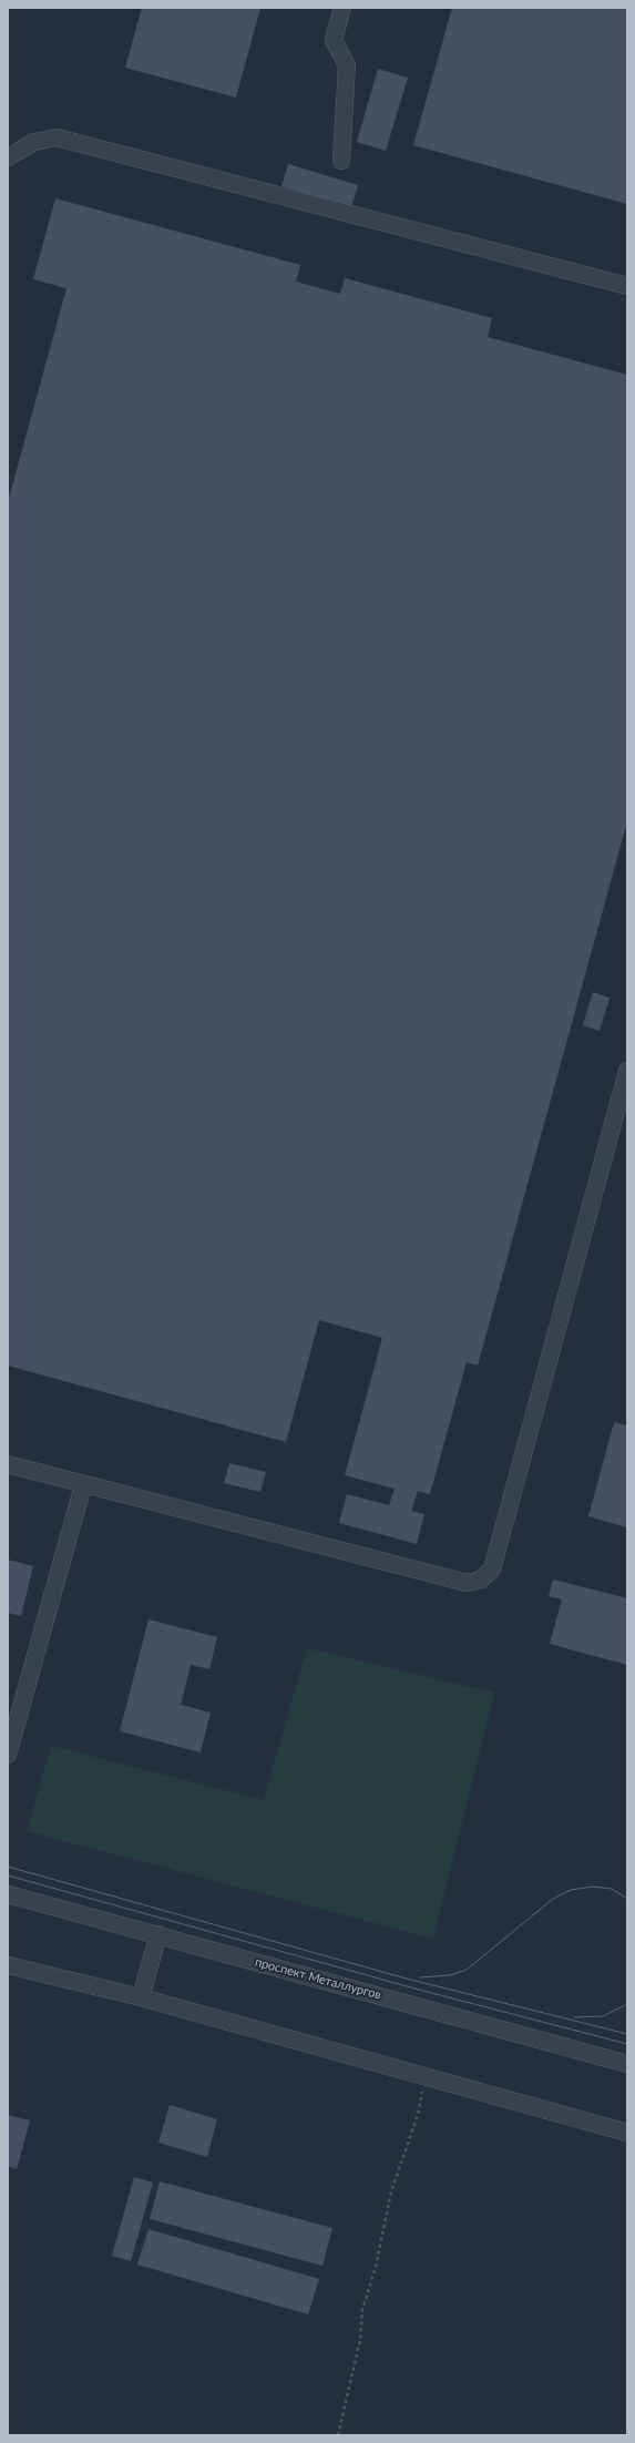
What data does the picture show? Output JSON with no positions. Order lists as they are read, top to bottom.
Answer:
{
  "streets": {
    "street": ["проспект Металлургов"]
  }
}
